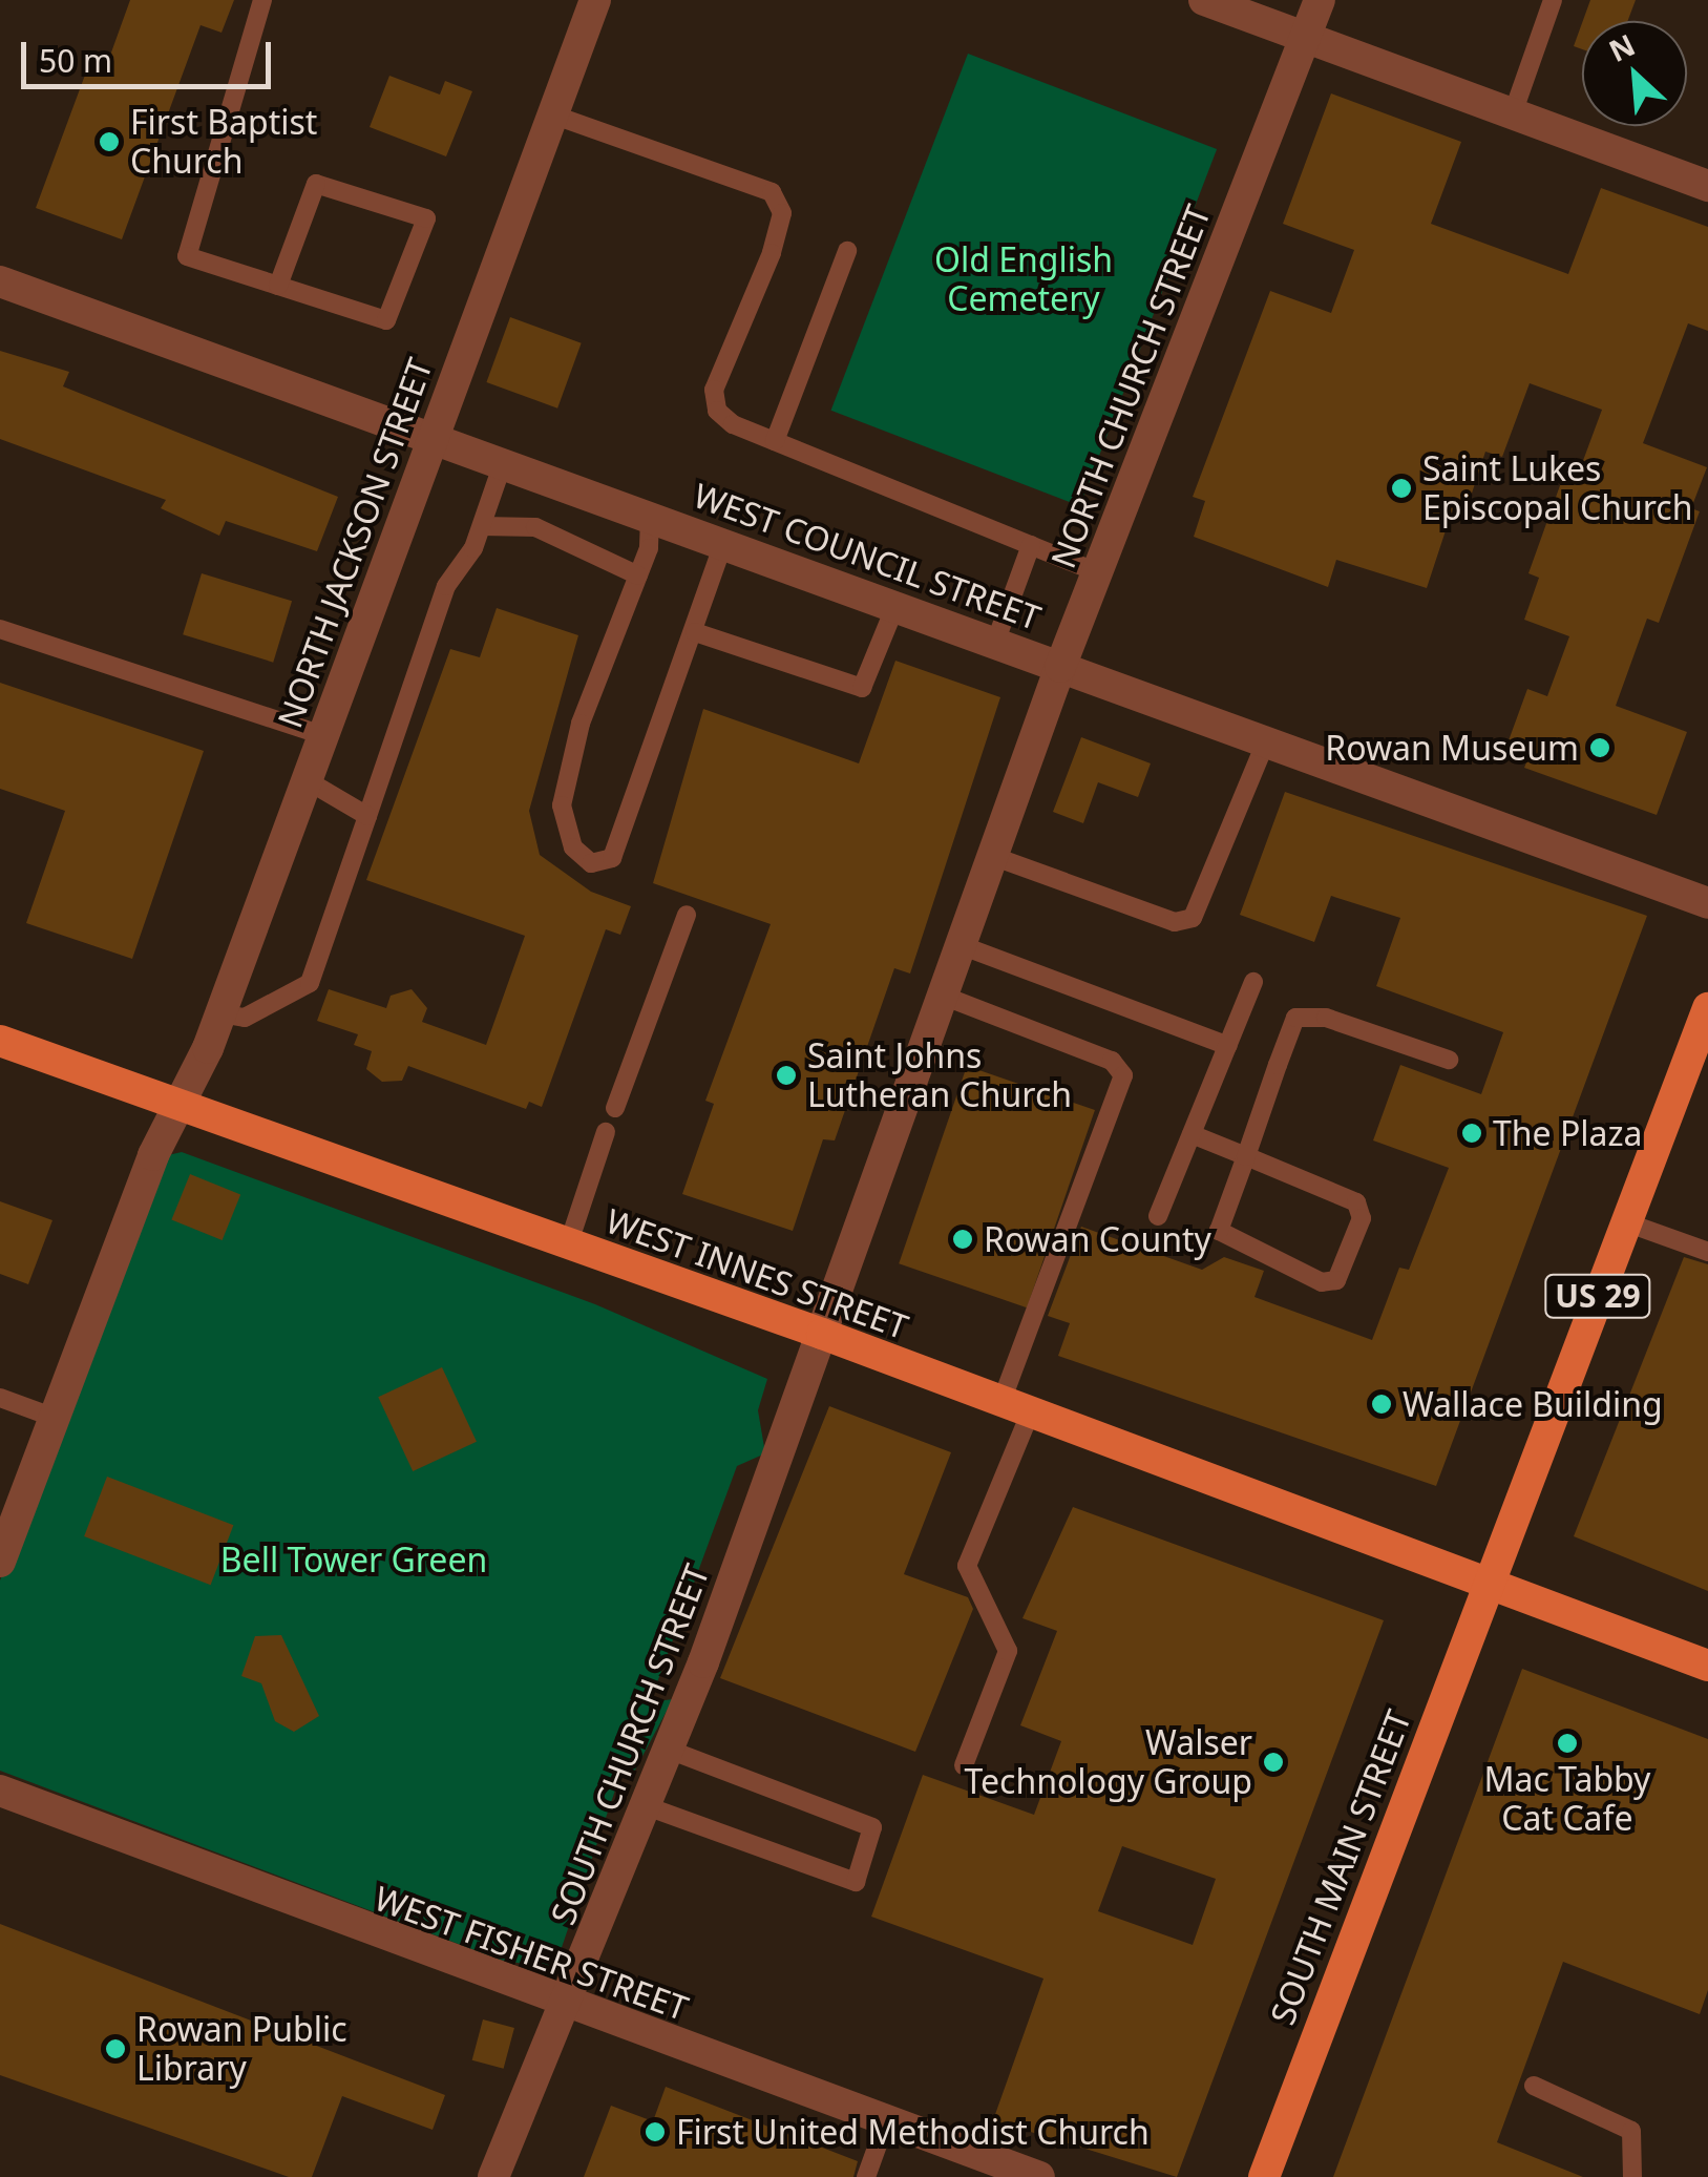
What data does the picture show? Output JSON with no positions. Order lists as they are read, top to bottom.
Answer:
{
  "streets": {
    "main road": ["WEST INNES STREET", "US 29", "SOUTH MAIN STREET"],
    "street": [
      "NORTH CHURCH STREET",
      "NORTH JACKSON STREET",
      "WEST COUNCIL STREET",
      "SOUTH CHURCH STREET",
      "WEST FISHER STREET"
    ]
  },
  "crossings": [
    ["NORTH CHURCH STREET", "WEST COUNCIL STREET"],
    ["NORTH CHURCH STREET", "WEST INNES STREET"],
    ["NORTH CHURCH STREET", "SOUTH CHURCH STREET"],
    ["NORTH JACKSON STREET", "WEST COUNCIL STREET"],
    ["NORTH JACKSON STREET", "WEST INNES STREET"],
    ["WEST INNES STREET", "US 29"],
    ["WEST INNES STREET", "SOUTH CHURCH STREET"],
    ["WEST INNES STREET", "SOUTH MAIN STREET"],
    ["US 29", "SOUTH MAIN STREET"],
    ["SOUTH CHURCH STREET", "WEST FISHER STREET"]
  ],
  "parks": ["Old English Cemetery", "Bell Tower Green"],
  "places": [
    "First Baptist Church",
    "Saint Lukes Episcopal Church",
    "Rowan Museum",
    "Saint Johns Lutheran Church",
    "The Plaza",
    "Rowan County",
    "Wallace Building",
    "Mac Tabby Cat Cafe",
    "Walser Technology Group",
    "Rowan Public Library",
    "First United Methodist Church"
  ],
  "scale_bar": "50 m",
  "north": "top left"
}
